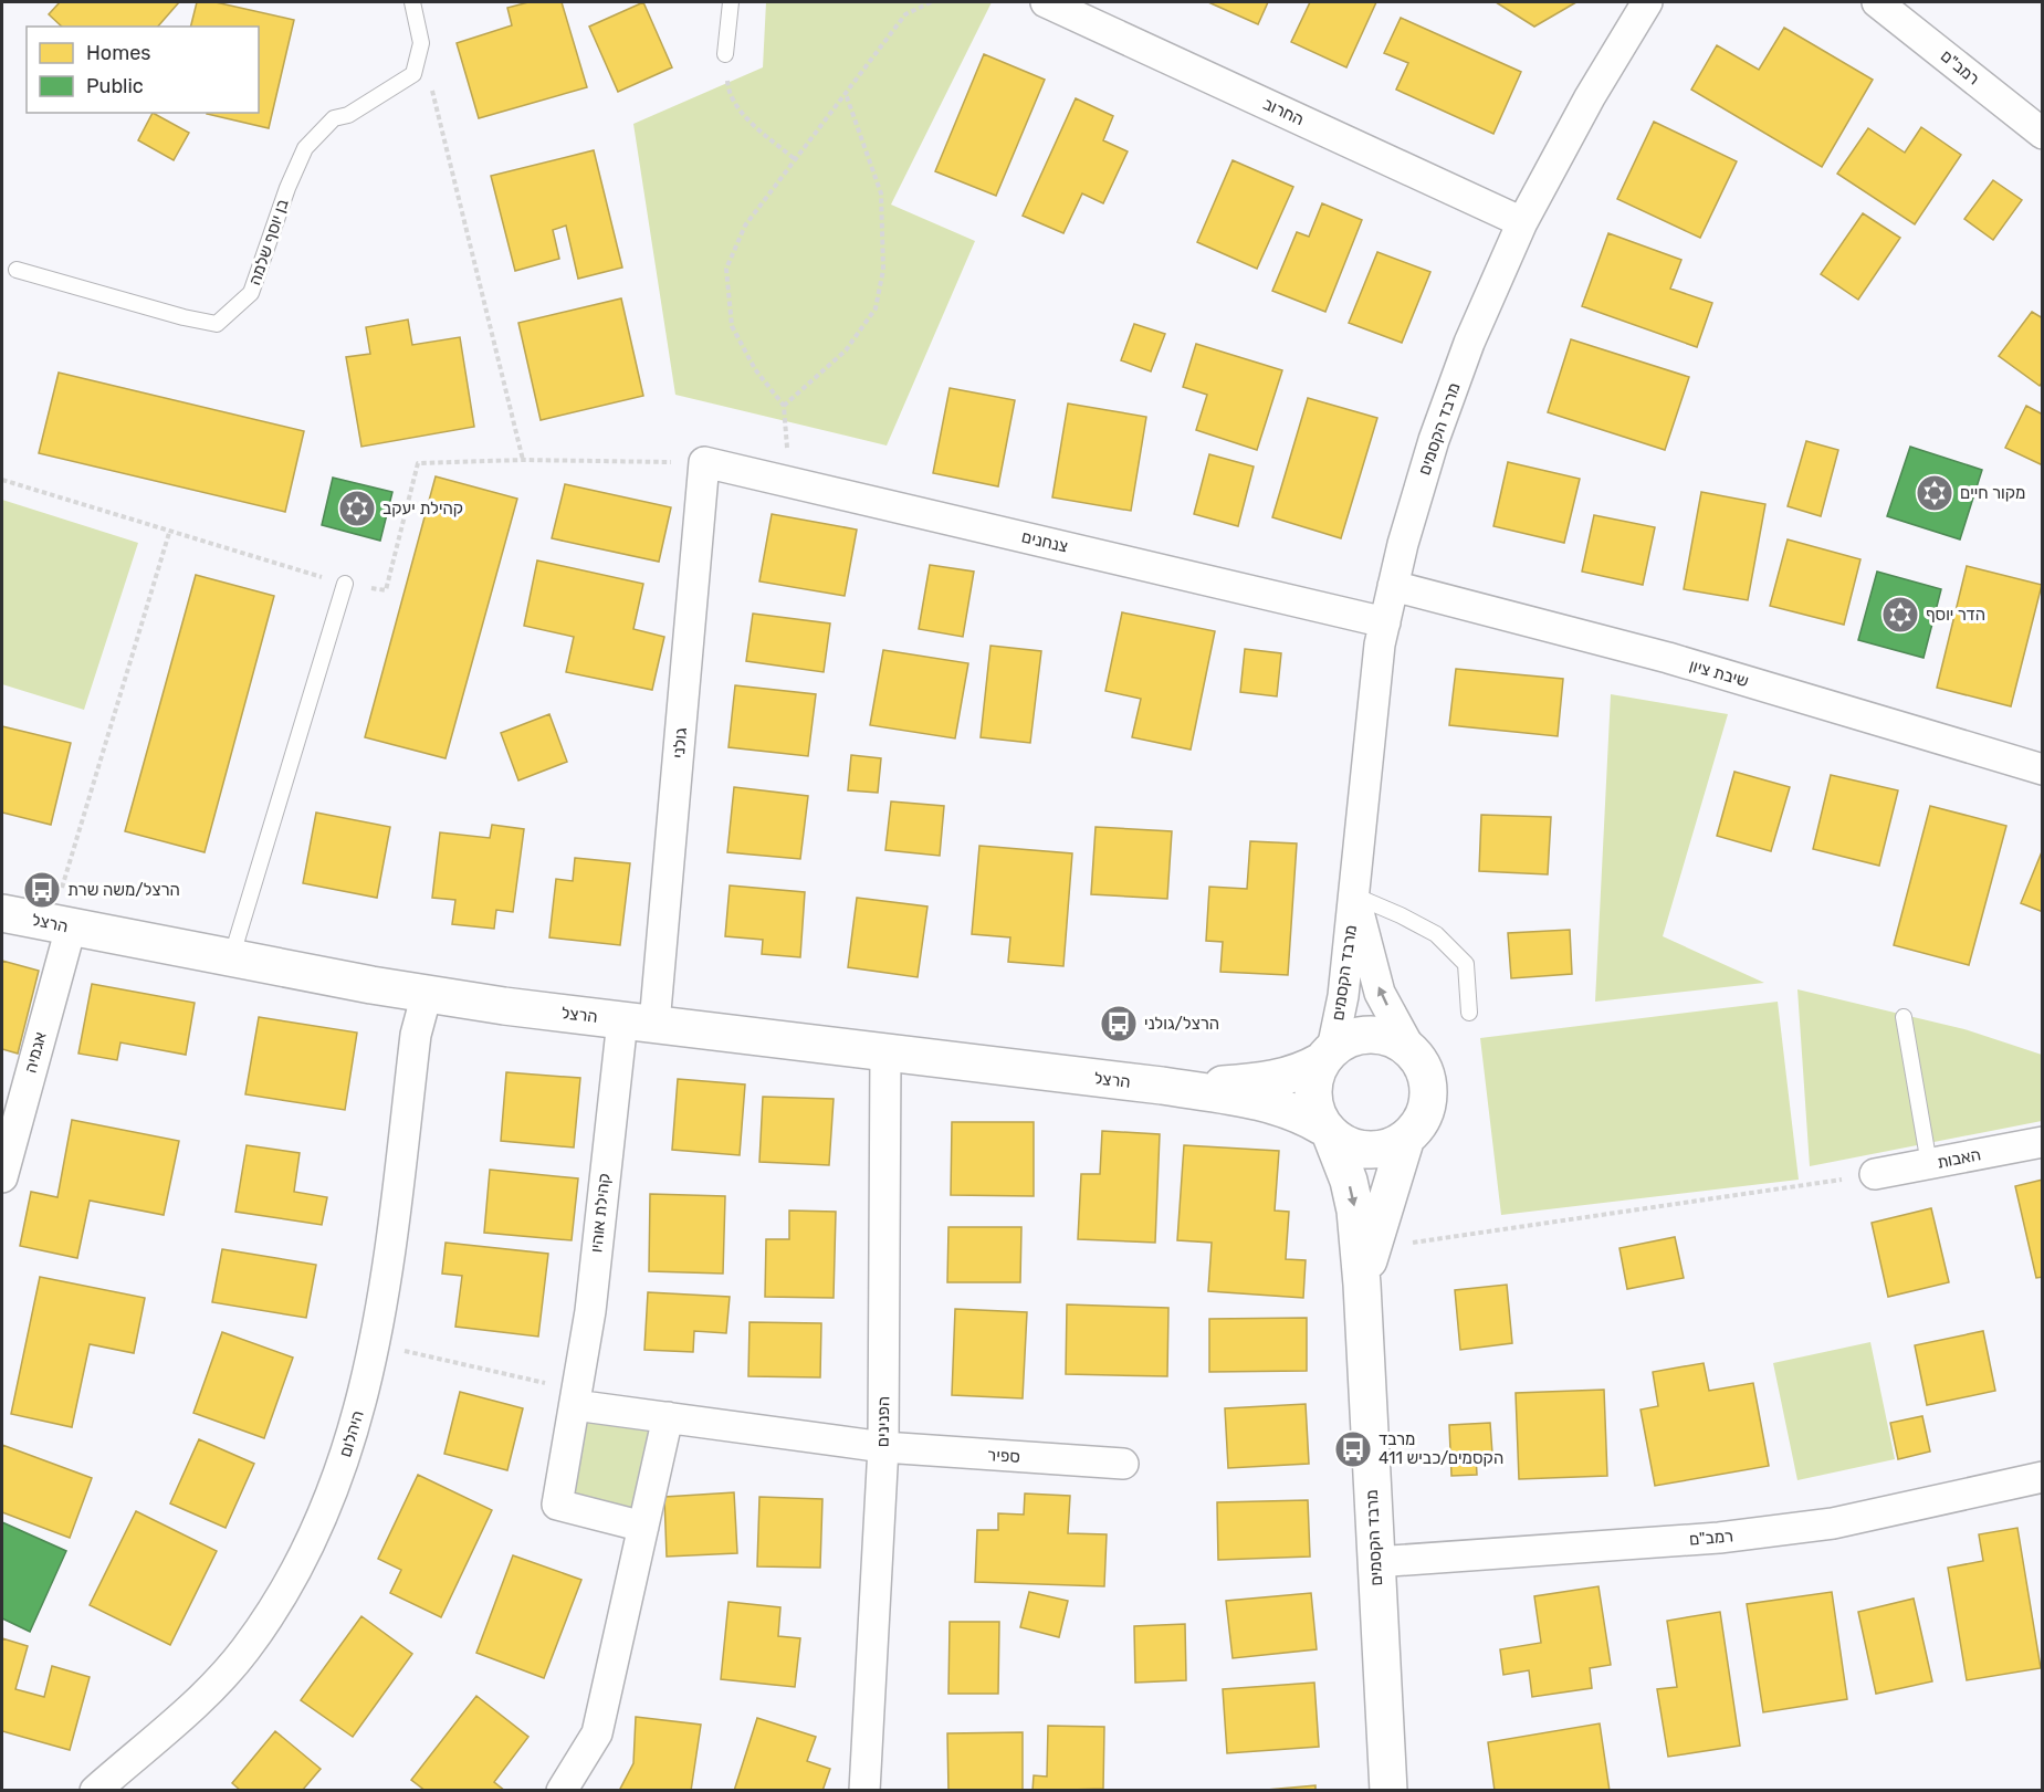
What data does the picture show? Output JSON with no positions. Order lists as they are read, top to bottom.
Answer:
{
  "streets": {
    "street": [
      "רמב\"ם",
      "החרוב",
      "מרבד הקסמים",
      "צנחנים",
      "שיבת ציון",
      "גולני",
      "הרצל",
      "אגמיה",
      "האבות",
      "קהילת אוהיו",
      "הפנינים",
      "היהלום",
      "ספיר"
    ],
    "lane": ["בן יוסף שלמה"]
  },
  "crossings": [
    ["רמב\"ם", "מרבד הקסמים"],
    ["החרוב", "מרבד הקסמים"],
    ["מרבד הקסמים", "צנחנים"],
    ["מרבד הקסמים", "שיבת ציון"],
    ["מרבד הקסמים", "הרצל"],
    ["צנחנים", "גולני"],
    ["גולני", "הרצל"],
    ["גולני", "קהילת אוהיו"],
    ["הרצל", "אגמיה"],
    ["הרצל", "קהילת אוהיו"],
    ["הרצל", "הפנינים"],
    ["הרצל", "היהלום"],
    ["הפנינים", "ספיר"]
  ],
  "places": {
    "synagogue": ["מקור חיים", "קהילת יעקב", "הדר יוסף"],
    "bus stop": ["הרצל/משה שרת", "הרצל/גולני", "מרבד הקסמים/כביש 411"]
  },
  "legend": ["Homes", "Public"]
}
